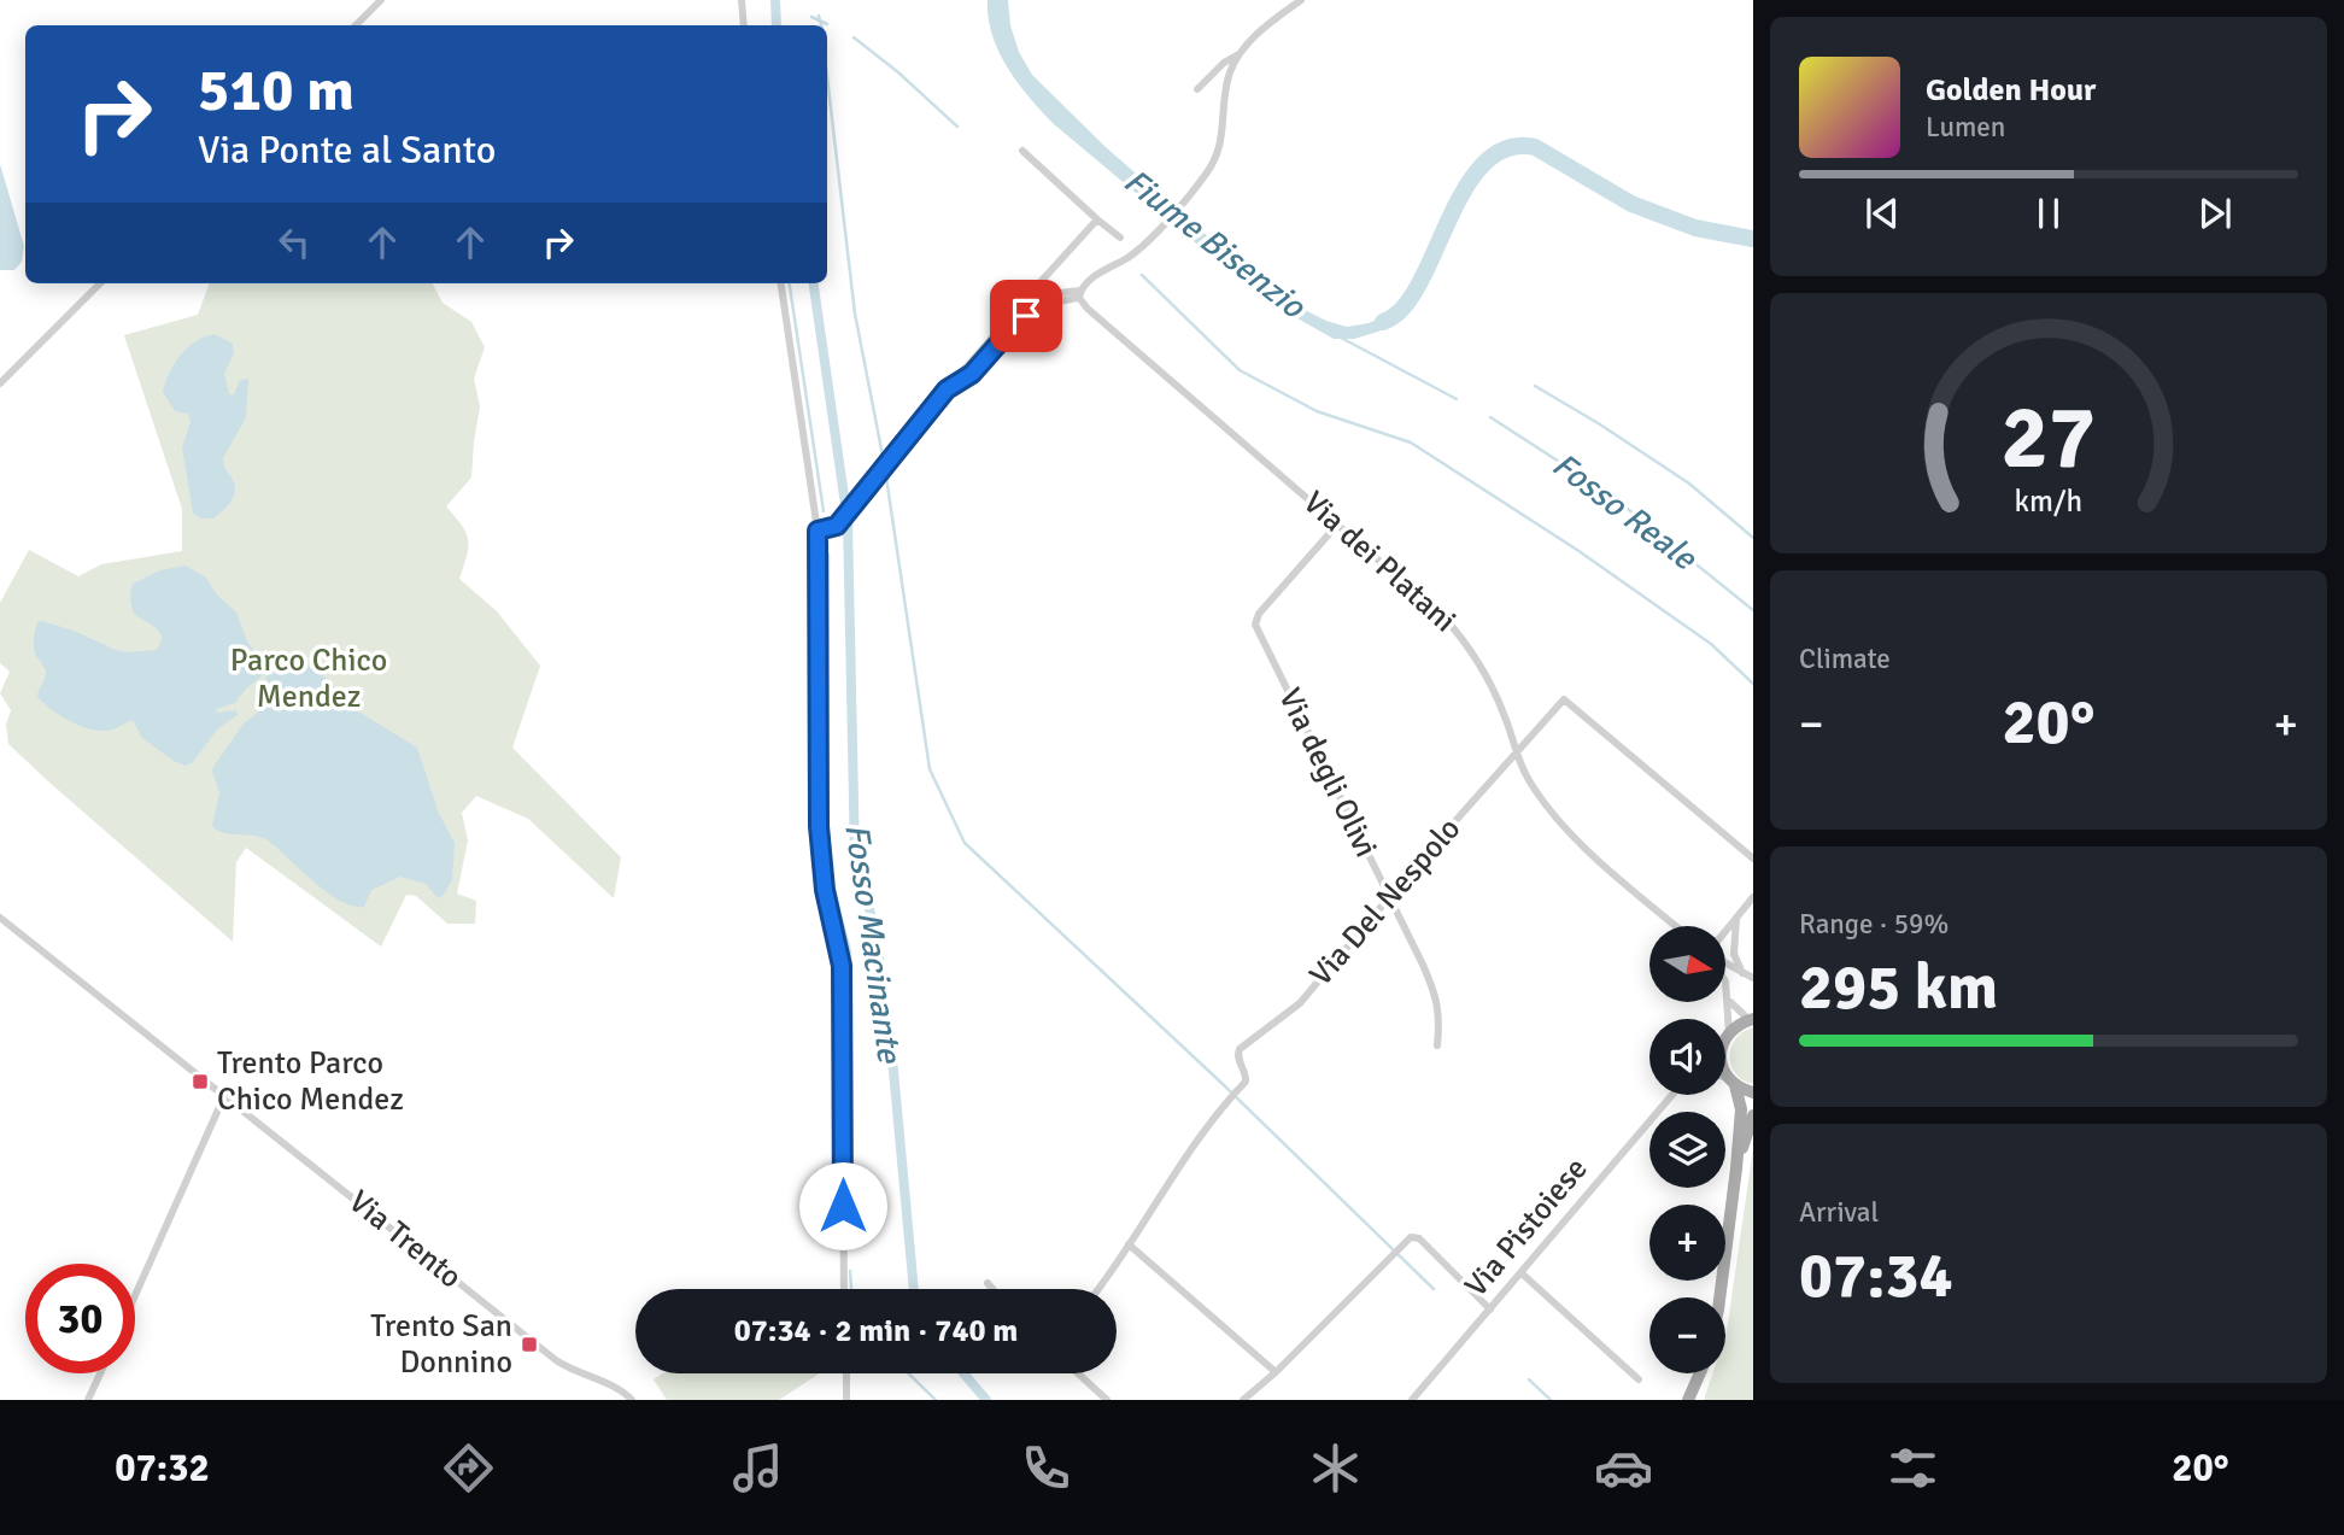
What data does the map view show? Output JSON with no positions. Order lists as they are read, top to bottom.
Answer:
{
  "streets": {
    "street": [
      "Via dei Platani",
      "Via degli Olivi",
      "Via Del Nespolo",
      "Via Pistoiese",
      "Via Trento"
    ]
  },
  "crossings": [
    ["Via dei Platani", "Via degli Olivi"],
    ["Via dei Platani", "Via Del Nespolo"],
    ["Via degli Olivi", "Via Del Nespolo"]
  ],
  "water": ["Fiume Bisenzio", "Fosso Reale", "Fosso Macinante"],
  "parks": ["Parco Chico Mendez"],
  "places": {
    "transit": ["Trento Parco Chico Mendez", "Trento San Donnino"]
  },
  "north": "right",
  "page": {
    "turn": ["510 m", "Via Ponte al Santo"],
    "song": ["Golden Hour", "Lumen"],
    "tile": [
      "Climate",
      ["Range · 59%", "295 km"],
      ["Arrival", "07:34"]
    ],
    "heat": ["−", "20°", "+"],
    "map_buttons": ["+", "−"],
    "limit": "30",
    "trip": "07:34 · 2 min · 740 m",
    "tabs": ["07:32", "20°"],
    "gauge": ["27", "km/h"]
  }
}
